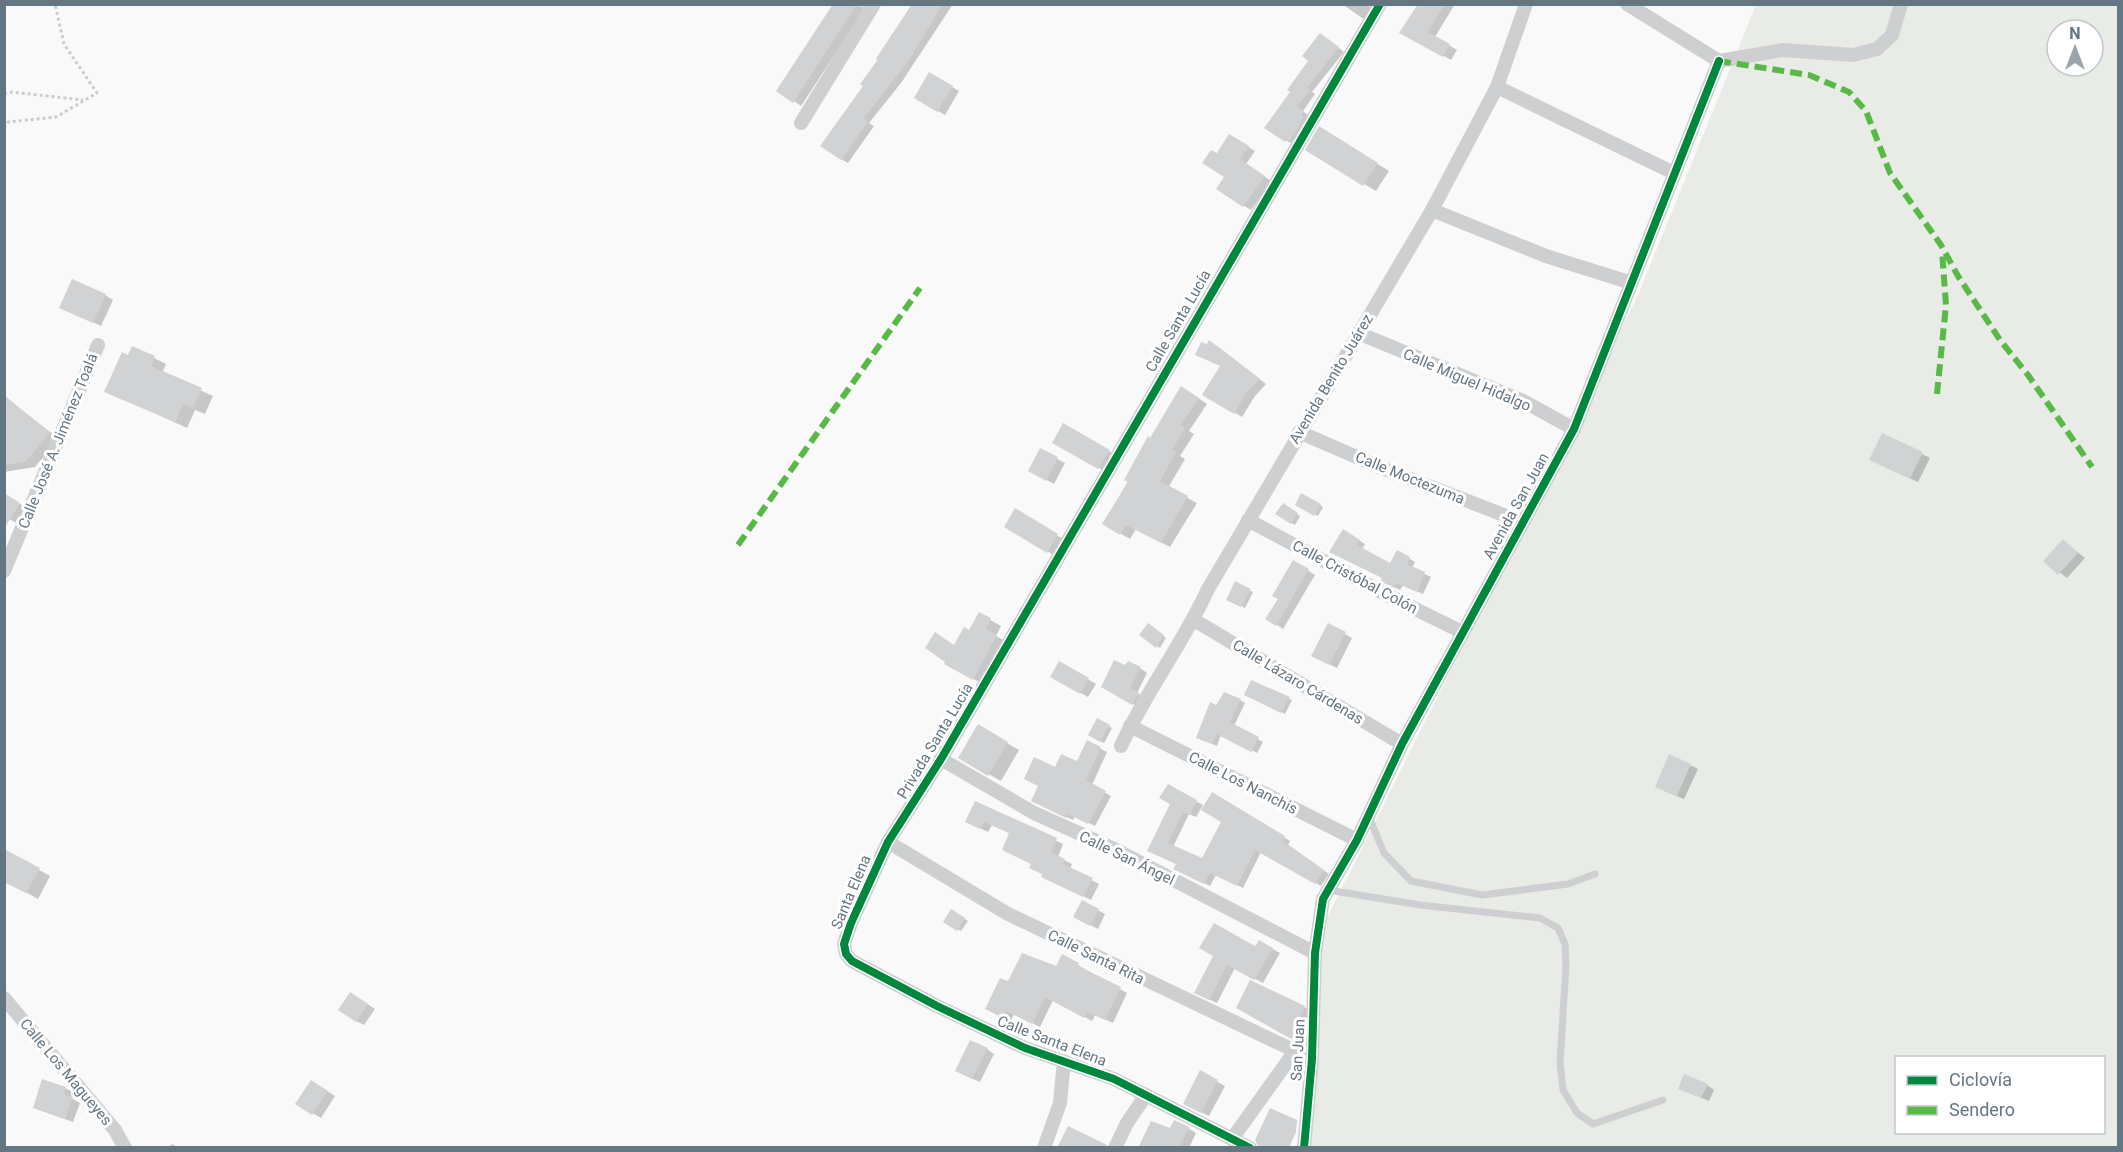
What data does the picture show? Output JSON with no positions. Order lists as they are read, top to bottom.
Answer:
{
  "streets": {
    "street": [
      "Calle Santa Lucía",
      "Avenida Benito Juárez",
      "Calle Miguel Hidalgo",
      "Calle José A. Jiménez Toalá",
      "Calle Moctezuma",
      "Avenida San Juan",
      "Calle Cristóbal Colón",
      "Calle Lázaro Cárdenas",
      "Privada Santa Lucía",
      "Calle Los Nanchis",
      "Calle San Ángel",
      "Santa Elena",
      "Calle Santa Rita",
      "Calle Santa Elena",
      "San Juan",
      "Calle Los Magueyes"
    ]
  },
  "crossings": [
    ["Calle Santa Lucía", "Privada Santa Lucía"],
    ["Avenida Benito Juárez", "Calle Miguel Hidalgo"],
    ["Avenida Benito Juárez", "Calle Moctezuma"],
    ["Avenida Benito Juárez", "Calle Cristóbal Colón"],
    ["Avenida Benito Juárez", "Calle Lázaro Cárdenas"],
    ["Avenida Benito Juárez", "Calle Los Nanchis"],
    ["Calle Miguel Hidalgo", "Avenida San Juan"],
    ["Calle Moctezuma", "Avenida San Juan"],
    ["Avenida San Juan", "Calle Cristóbal Colón"],
    ["Avenida San Juan", "Calle Lázaro Cárdenas"],
    ["Avenida San Juan", "Calle Los Nanchis"],
    ["Avenida San Juan", "Calle San Ángel"],
    ["Avenida San Juan", "San Juan"],
    ["Privada Santa Lucía", "Calle San Ángel"],
    ["Privada Santa Lucía", "Santa Elena"],
    ["Privada Santa Lucía", "Calle Santa Rita"],
    ["Calle San Ángel", "San Juan"],
    ["Santa Elena", "Calle Santa Rita"],
    ["Santa Elena", "Calle Santa Elena"],
    ["Calle Santa Rita", "San Juan"]
  ],
  "legend": ["Ciclovía", "Sendero"],
  "north": "top"
}
